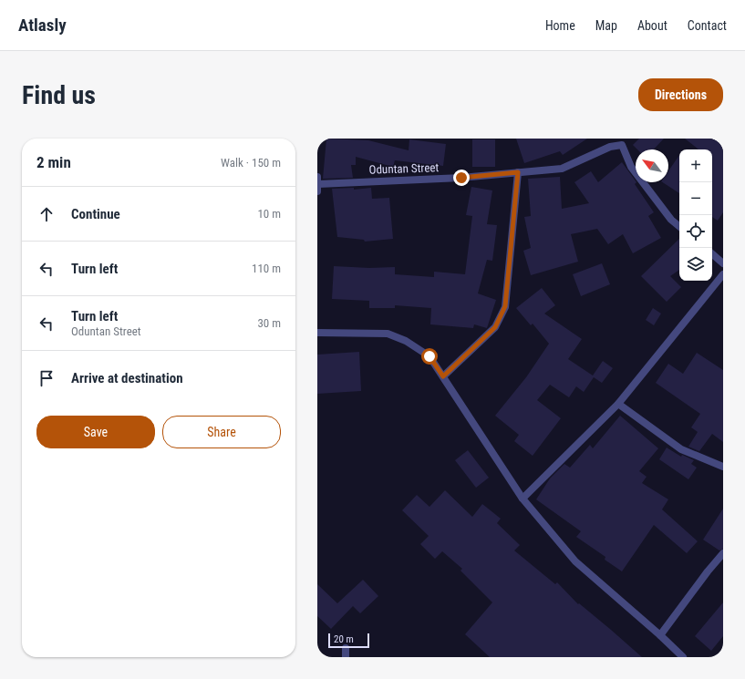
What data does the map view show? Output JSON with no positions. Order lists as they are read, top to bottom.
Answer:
{
  "streets": {
    "street": ["Oduntan Street"]
  },
  "scale_bar": "20 m",
  "north": "top left",
  "page": {
    "header": "Atlasly",
    "nav": [
      "Home",
      "Map",
      "About",
      "Contact"
    ],
    "buttons": [
      "Directions",
      ["Save", "Share"]
    ],
    "title": "Find us",
    "heading": ["2 min", "Walk · 150 m"],
    "map_buttons": ["+", "−"],
    "list": [
      ["Continue", "10 m"],
      ["Turn left", "110 m"],
      ["Turn left", "Oduntan Street", "30 m"],
      "Arrive at destination"
    ],
    "scale": "20 m"
  }
}
